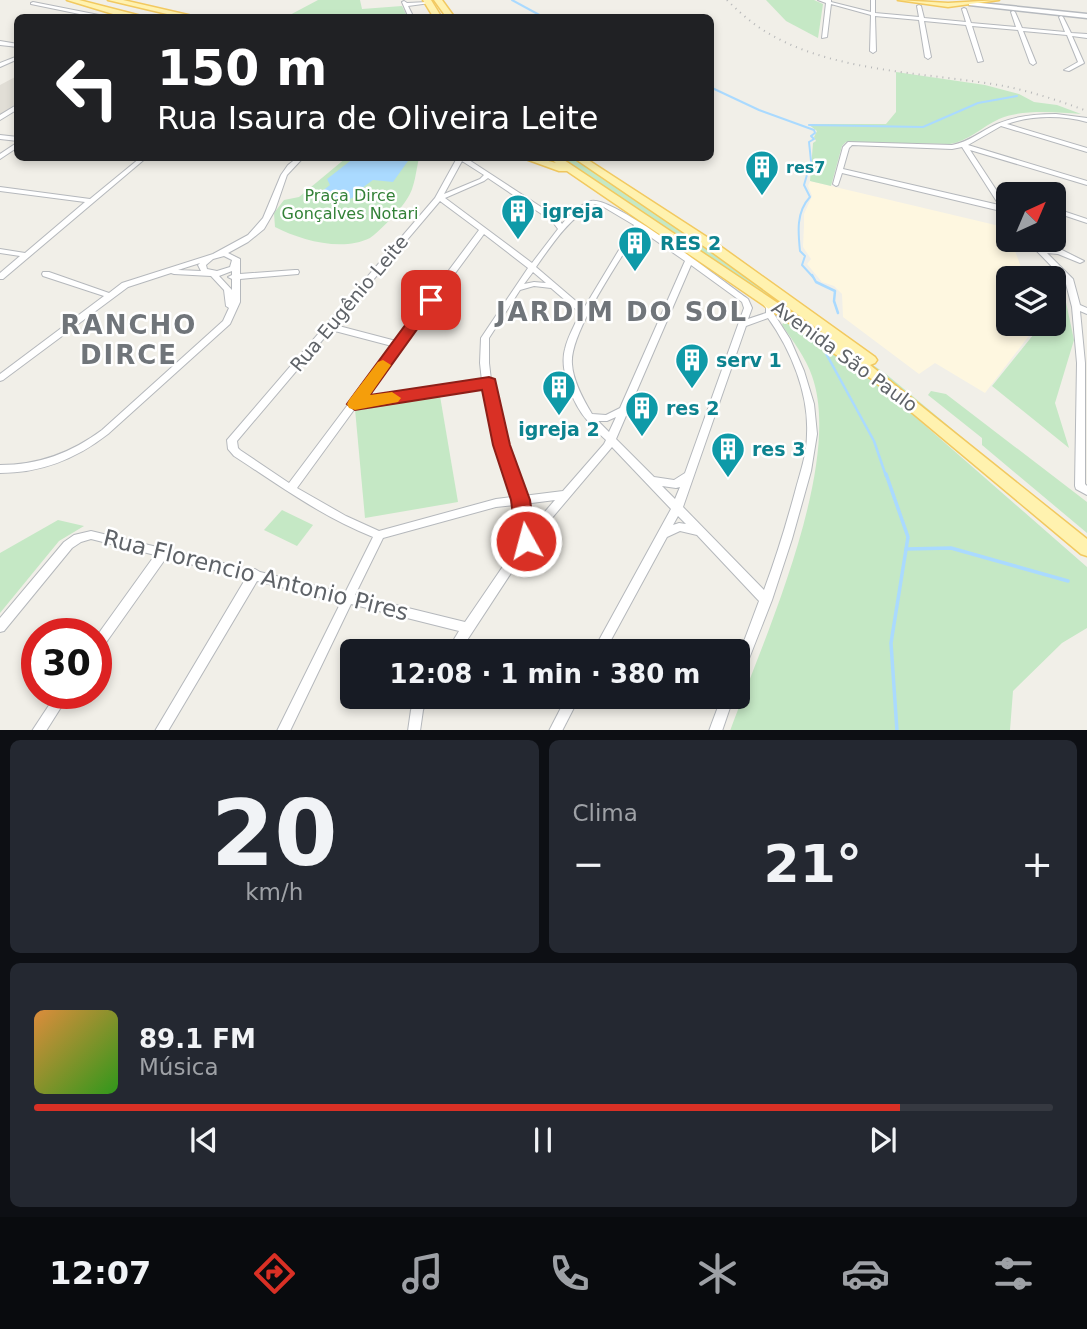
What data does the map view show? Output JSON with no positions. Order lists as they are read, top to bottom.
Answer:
{
  "streets": {
    "main road": ["Avenida São Paulo"],
    "street": ["Rua Eugênio Leite", "Rua Florencio Antonio Pires"]
  },
  "districts": ["JARDIM DO SOL", "RANCHO DIRCE"],
  "parks": ["Praça Dirce Gonçalves Notari"],
  "places": {
    "building": [
      "res7",
      "igreja",
      "RES 2",
      "serv 1",
      "igreja 2",
      "res 2",
      "res 3"
    ]
  },
  "north": "top right",
  "page": {
    "turn": ["150 m", "Rua Isaura de Oliveira Leite"],
    "limit": "30",
    "trip": "12:08 · 1 min · 380 m",
    "tile": [
      ["20", "km/h"],
      "Clima"
    ],
    "heat": ["−", "21°", "+"],
    "song": ["89.1 FM", "Música"],
    "tabs": "12:07"
  }
}
